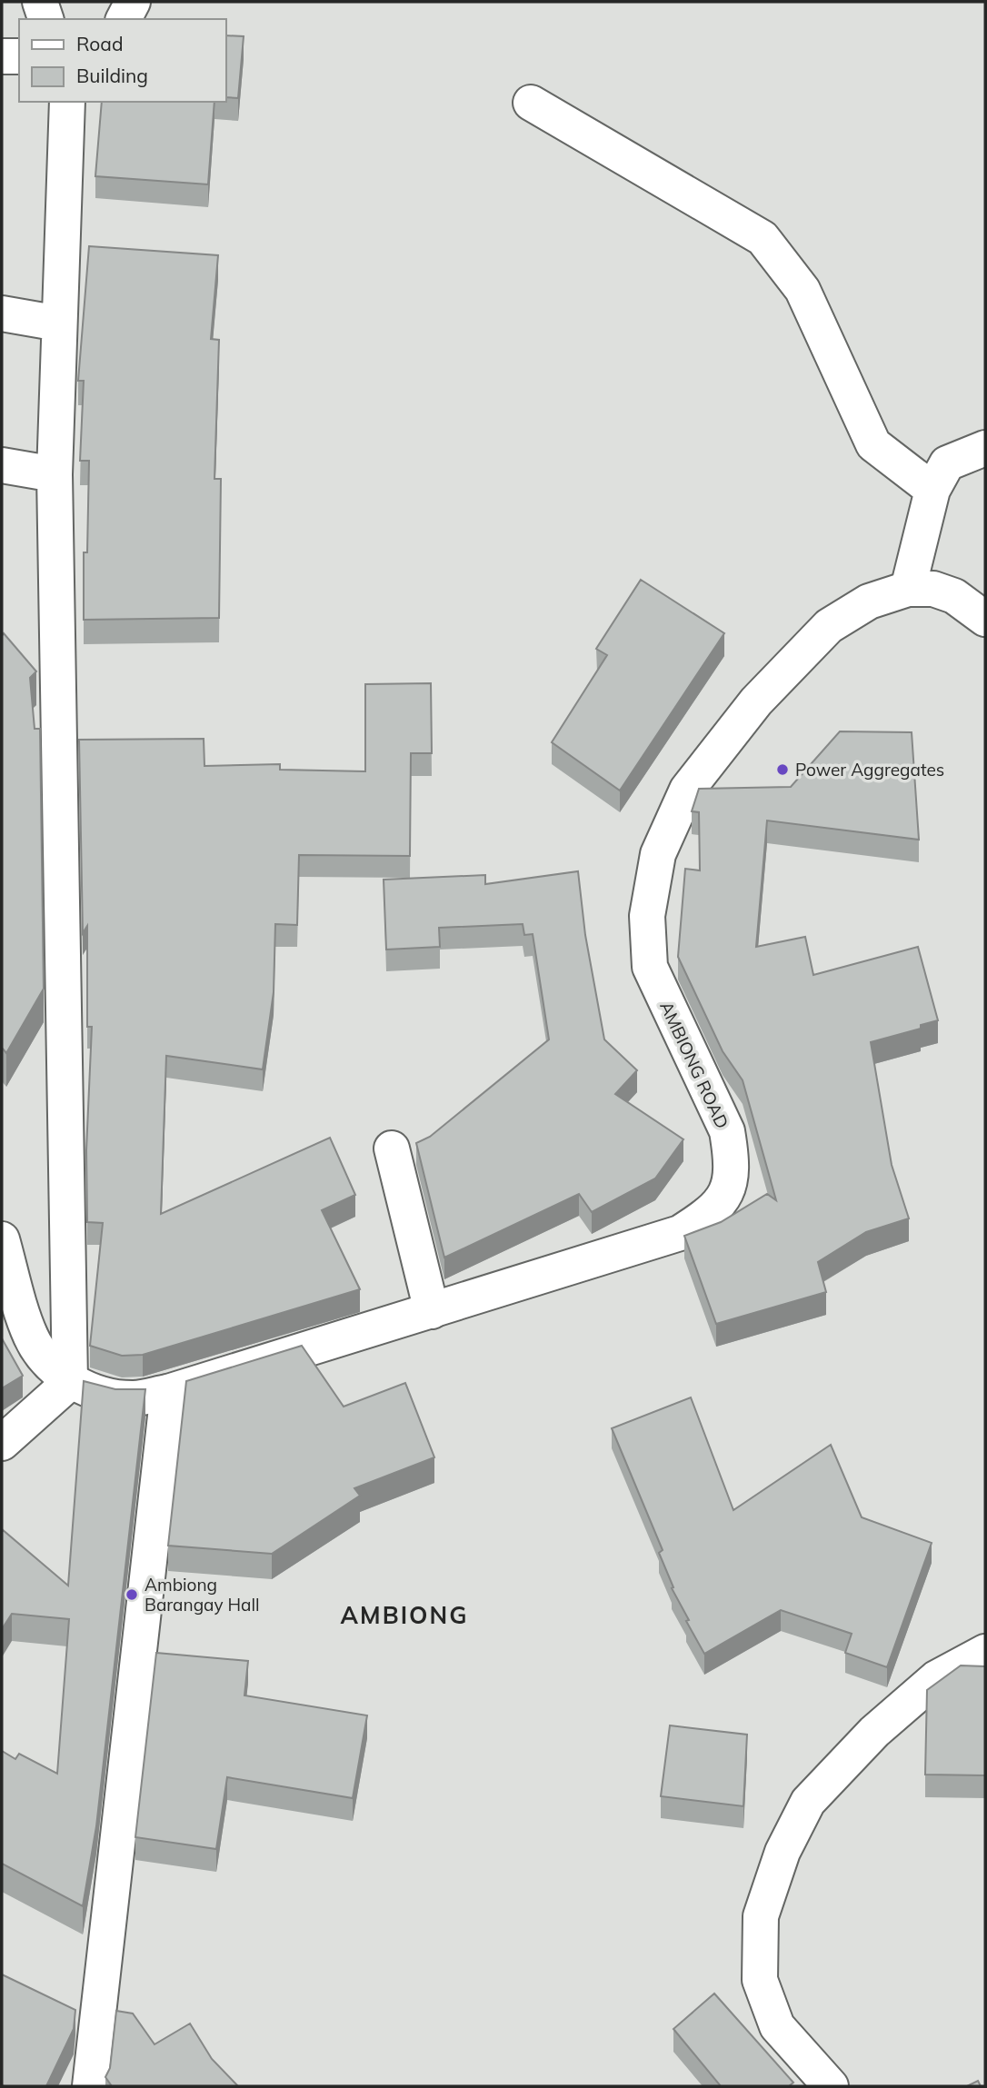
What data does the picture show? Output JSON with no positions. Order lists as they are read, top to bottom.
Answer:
{
  "streets": {
    "street": ["AMBIONG ROAD"]
  },
  "districts": ["AMBIONG"],
  "places": ["Power Aggregates", "Ambiong Barangay Hall"],
  "legend": ["Road", "Building"]
}
